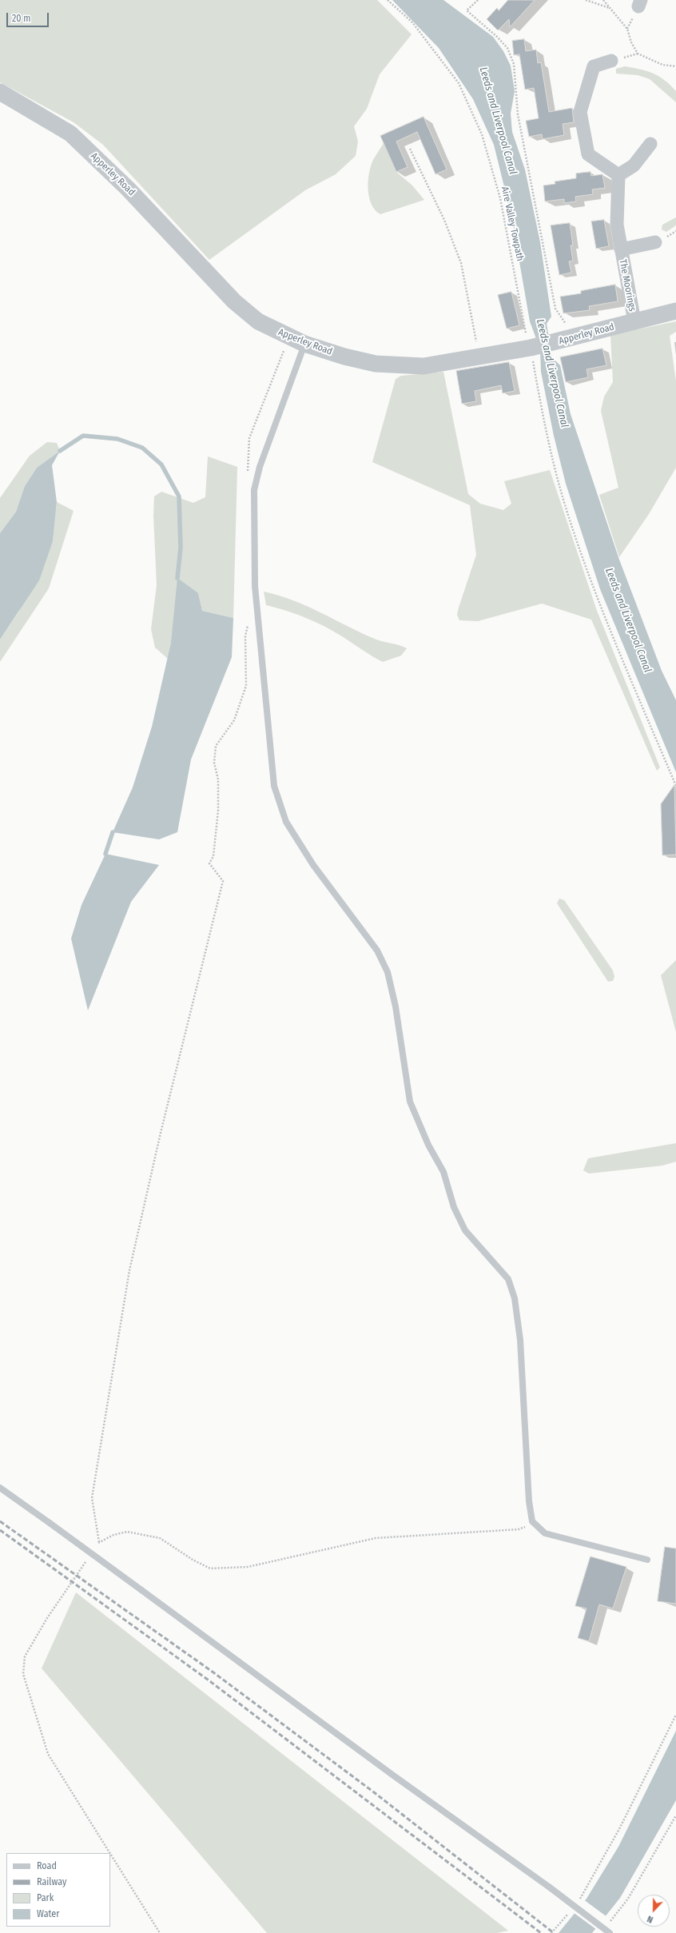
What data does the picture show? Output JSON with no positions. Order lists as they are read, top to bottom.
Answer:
{
  "streets": {
    "street": ["Apperley Road", "The Moorings"],
    "path": ["Aire Valley Towpath"]
  },
  "crossings": [
    ["Apperley Road", "Aire Valley Towpath"],
    ["Apperley Road", "The Moorings"]
  ],
  "water": ["Leeds and Liverpool Canal"],
  "legend": [
    "Road",
    "Railway",
    "Park",
    "Water"
  ],
  "scale_bar": "20 m",
  "north": "bottom"
}
